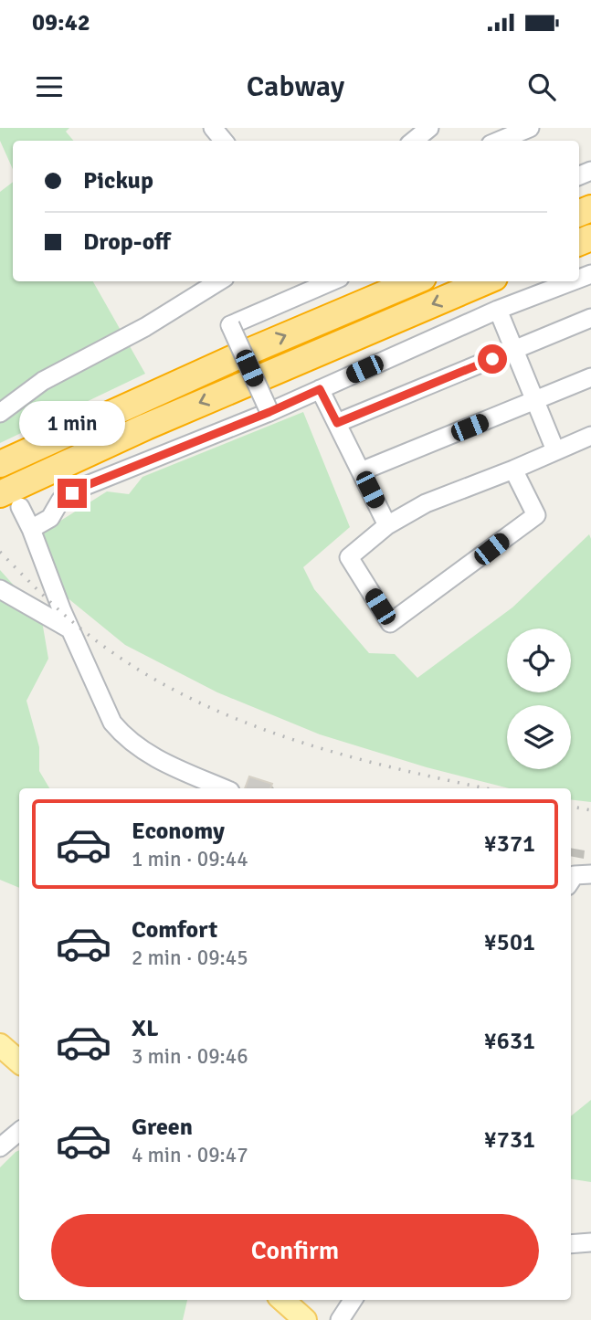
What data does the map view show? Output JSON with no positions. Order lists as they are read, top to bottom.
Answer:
{
  "page": {
    "status": "09:42",
    "header": "Cabway",
    "banner": ["Pickup", "Drop-off"],
    "bubble": "1 min",
    "list": [
      {
        "name": "Economy",
        "note": "1 min · 09:44",
        "value": "¥371"
      },
      {
        "name": "Comfort",
        "note": "2 min · 09:45",
        "value": "¥501"
      },
      {
        "name": "XL",
        "note": "3 min · 09:46",
        "value": "¥631"
      },
      {
        "name": "Green",
        "note": "4 min · 09:47",
        "value": "¥731"
      }
    ],
    "buttons": "Confirm"
  }
}
